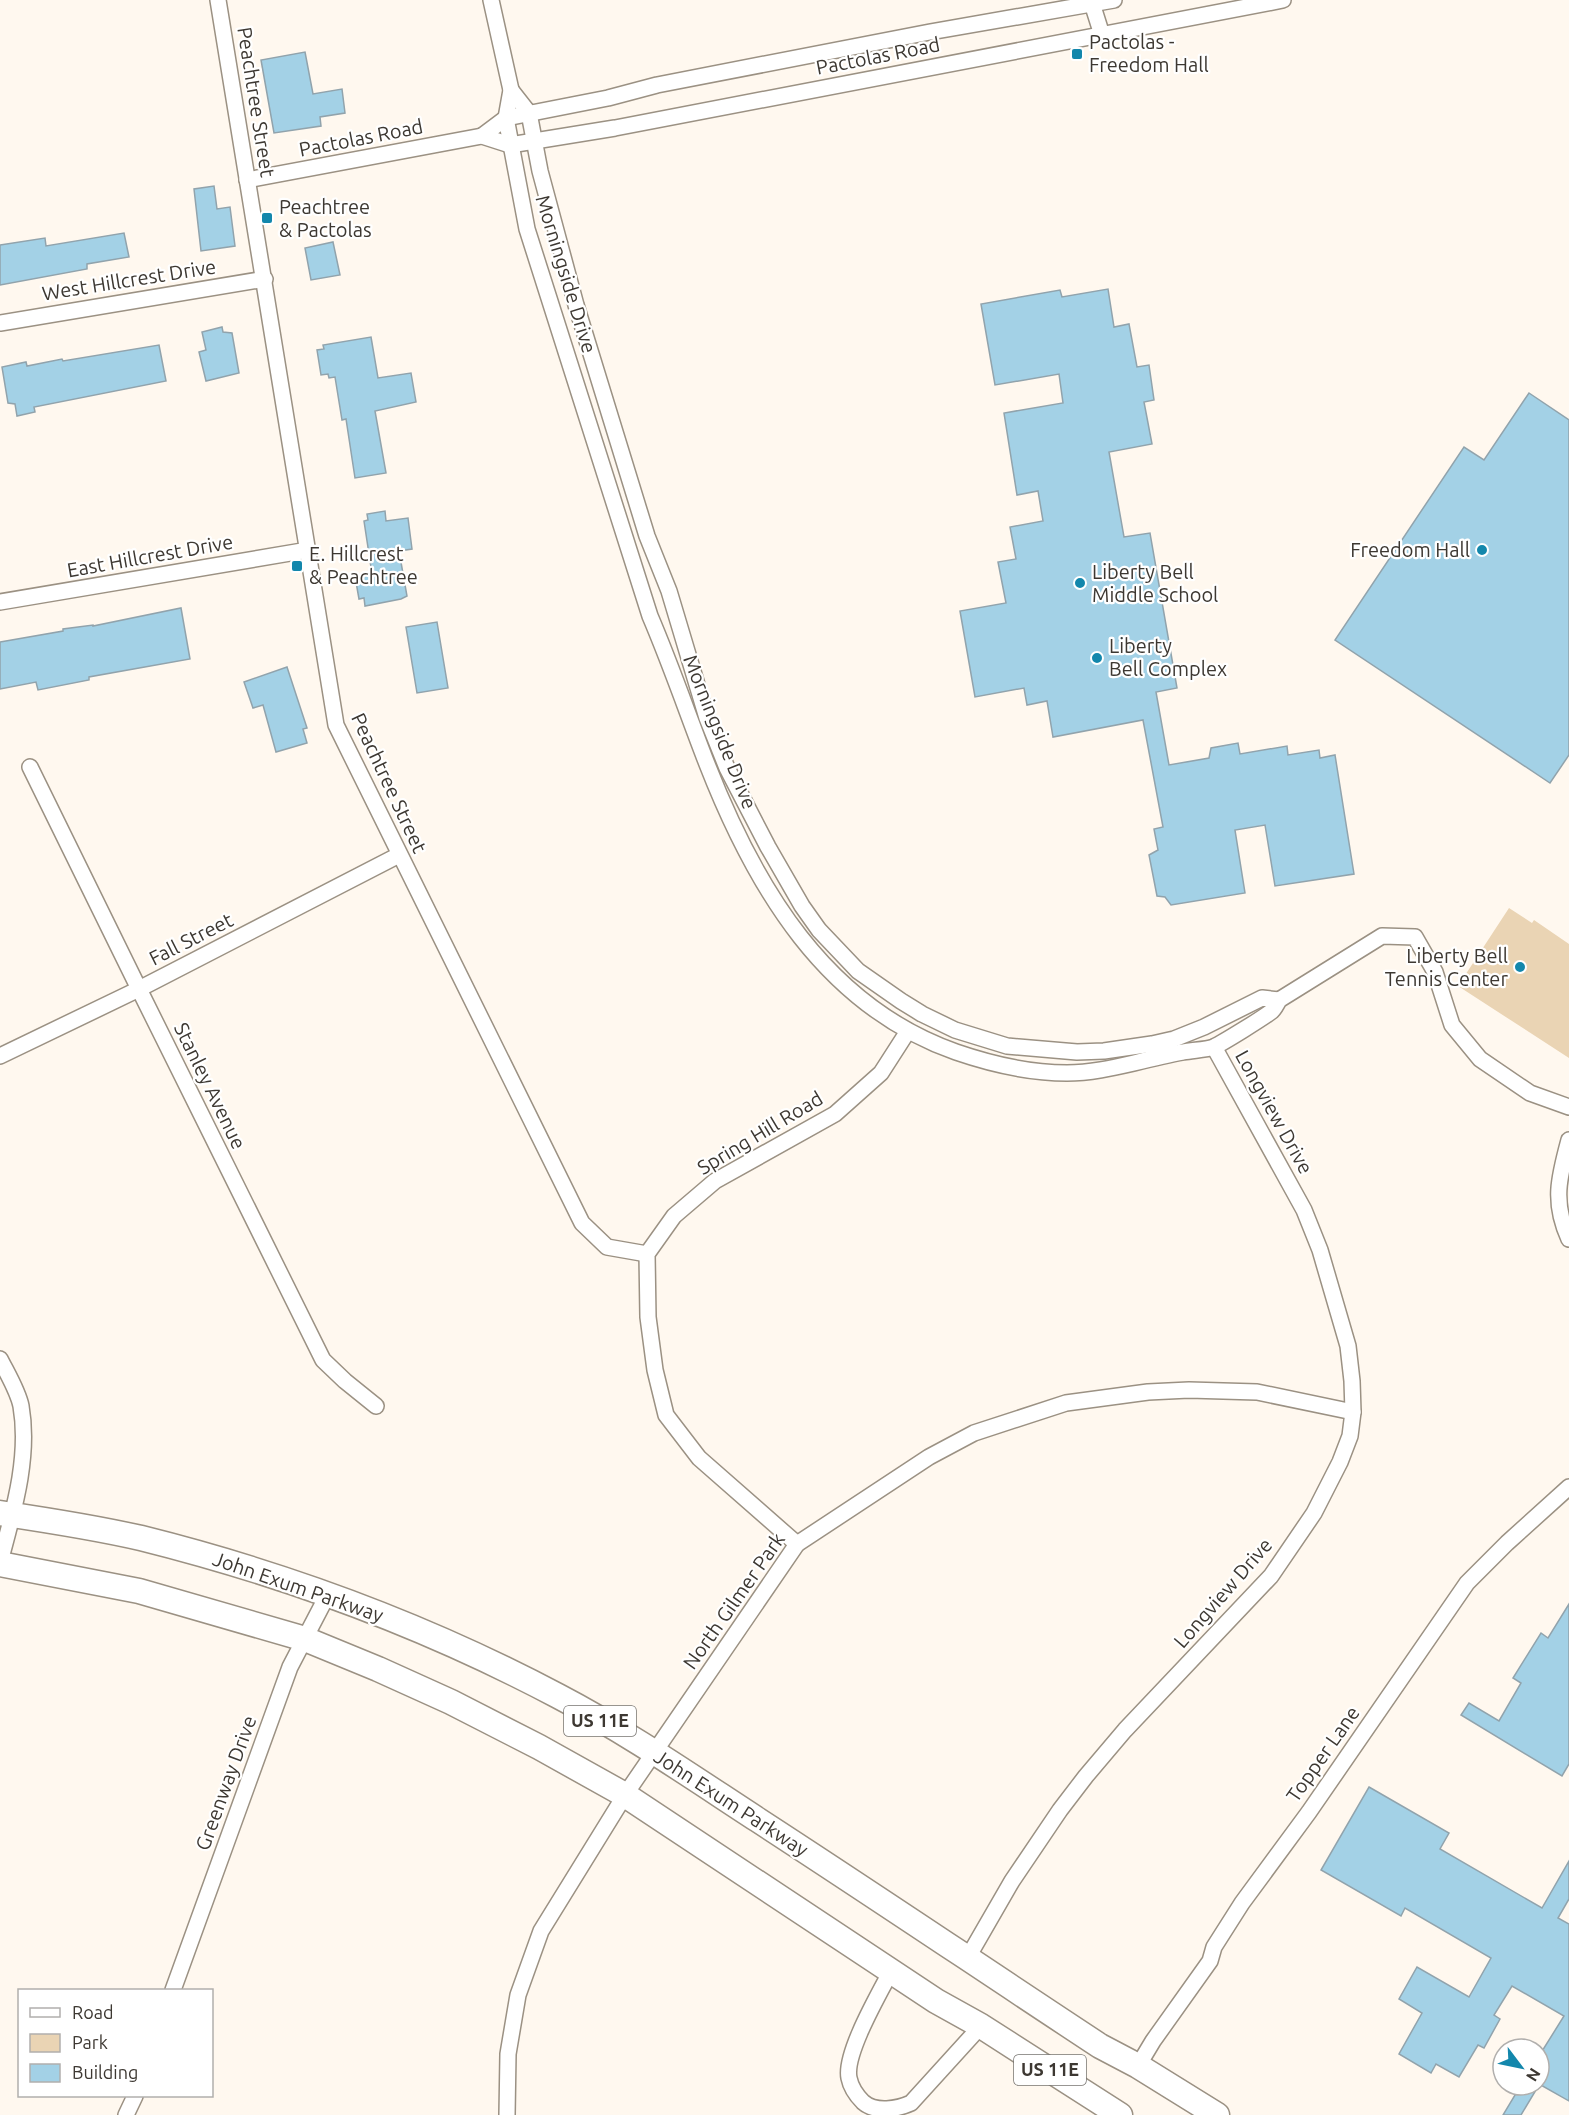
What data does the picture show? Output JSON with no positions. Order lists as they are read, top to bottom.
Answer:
{
  "streets": {
    "main road": ["John Exum Parkway", "US 11E"],
    "street": [
      "Pactolas Road",
      "Peachtree Street",
      "Morningside Drive",
      "West Hillcrest Drive",
      "East Hillcrest Drive",
      "Fall Street",
      "Stanley Avenue",
      "Longview Drive",
      "Spring Hill Road",
      "North Gilmer Park",
      "Topper Lane",
      "Greenway Drive"
    ]
  },
  "crossings": [
    ["Pactolas Road", "Peachtree Street"],
    ["Pactolas Road", "Morningside Drive"],
    ["Peachtree Street", "West Hillcrest Drive"],
    ["Peachtree Street", "East Hillcrest Drive"],
    ["Peachtree Street", "Fall Street"],
    ["Peachtree Street", "Spring Hill Road"],
    ["Morningside Drive", "Longview Drive"],
    ["Morningside Drive", "Spring Hill Road"],
    ["Fall Street", "Stanley Avenue"],
    ["Longview Drive", "John Exum Parkway"],
    ["Longview Drive", "North Gilmer Park"],
    ["John Exum Parkway", "North Gilmer Park"],
    ["John Exum Parkway", "Topper Lane"],
    ["John Exum Parkway", "Greenway Drive"],
    ["North Gilmer Park", "US 11E"],
    ["US 11E", "Greenway Drive"]
  ],
  "places": {
    "transit": ["Pactolas - Freedom Hall", "Peachtree & Pactolas", "E. Hillcrest & Peachtree"],
    "other": [
      "Freedom Hall",
      "Liberty Bell Middle School",
      "Liberty Bell Complex",
      "Liberty Bell Tennis Center"
    ]
  },
  "legend": ["Road", "Park", "Building"],
  "north": "bottom right"
}
